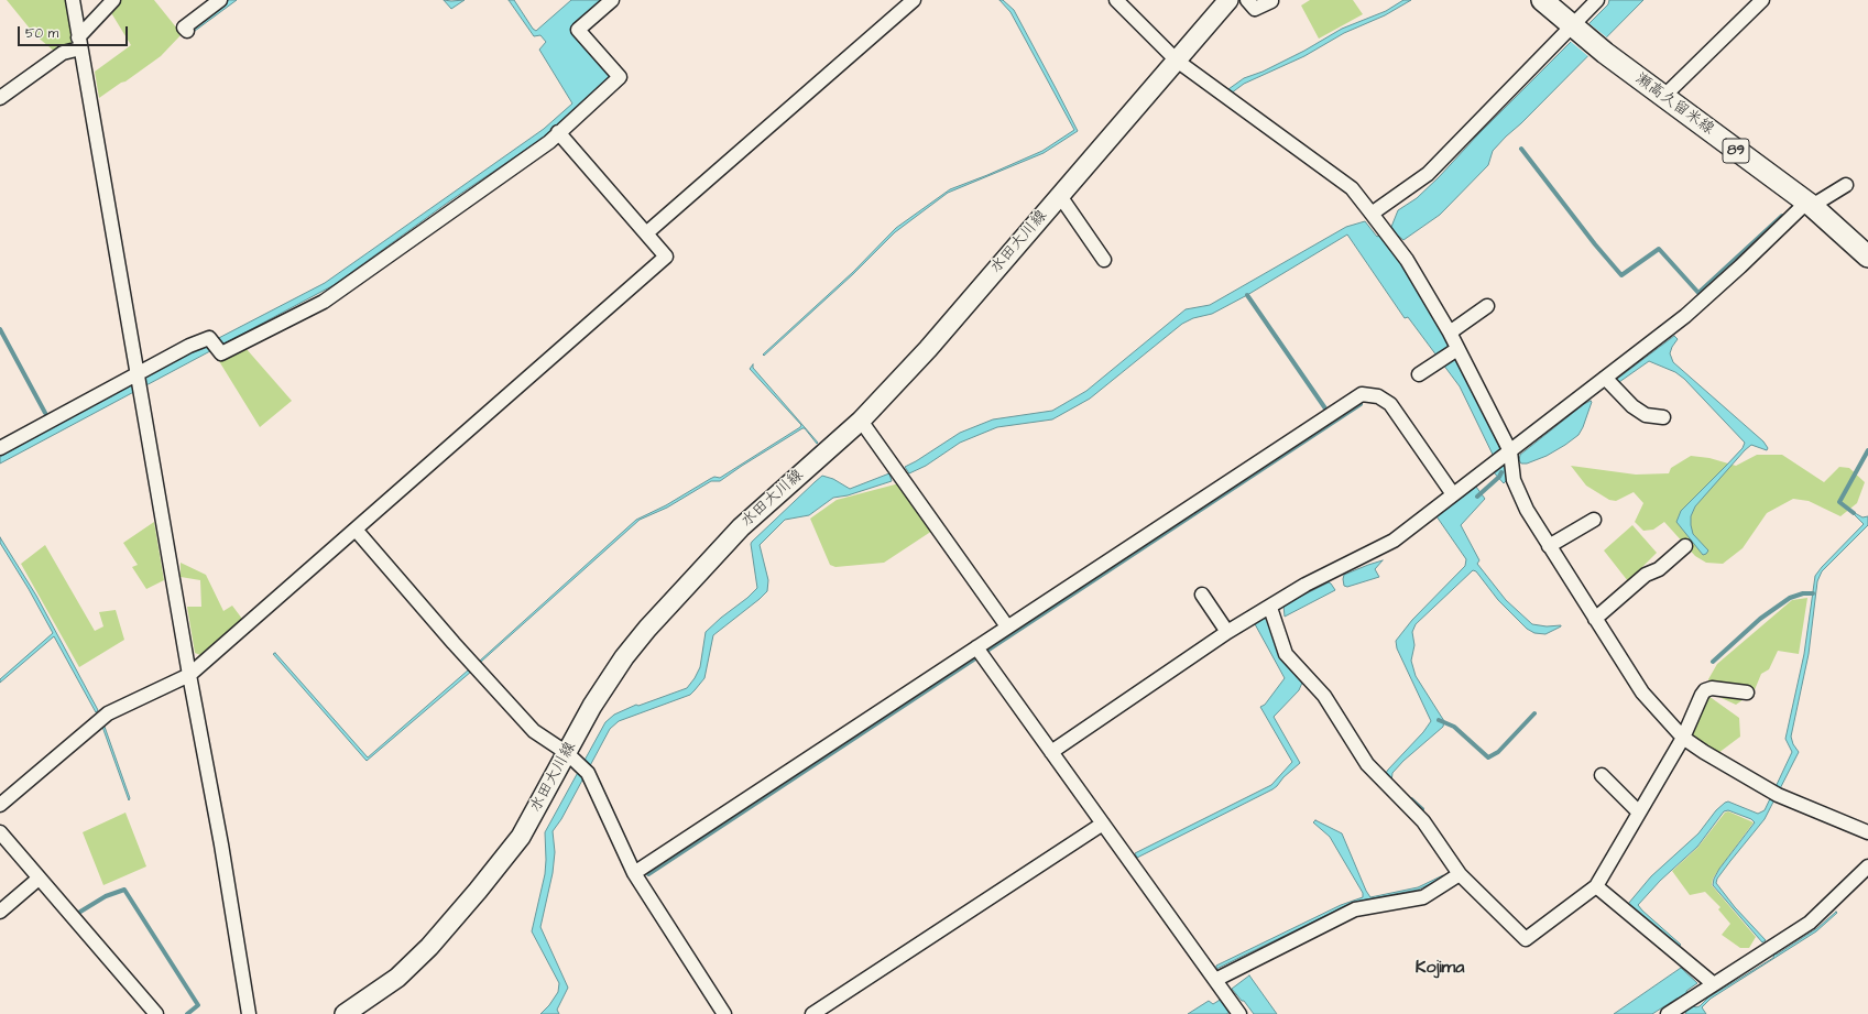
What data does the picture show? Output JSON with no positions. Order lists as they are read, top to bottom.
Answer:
{
  "streets": {
    "main road": ["瀬高久留米線", "89", "水田大川線"]
  },
  "districts": ["Kojima"],
  "scale_bar": "50 m"
}
